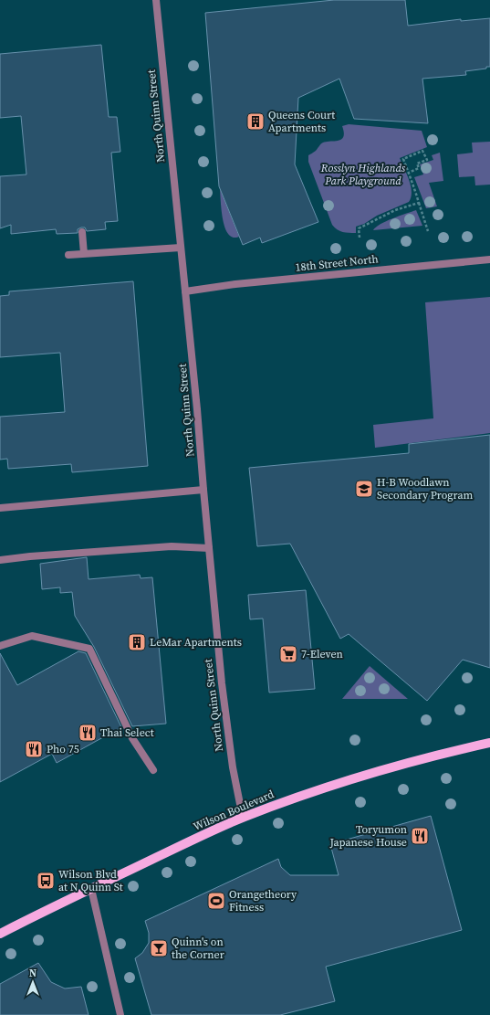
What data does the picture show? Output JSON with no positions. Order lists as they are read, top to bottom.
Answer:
{
  "streets": {
    "main road": ["Wilson Boulevard"],
    "street": ["North Quinn Street", "18th Street North"]
  },
  "crossings": [
    ["North Quinn Street", "18th Street North"],
    ["North Quinn Street", "Wilson Boulevard"]
  ],
  "parks": ["Rosslyn Highlands Park Playground"],
  "places": {
    "building": ["Queens Court Apartments", "LeMar Apartments"],
    "school or university": ["H-B Woodlawn Secondary Program"],
    "supermarket": ["7-Eleven"],
    "restaurant": ["Thai Select", "Pho 75", "Toryumon Japanese House"],
    "bus stop": ["Wilson Blvd at N Quinn St"],
    "sports": ["Orangetheory Fitness"],
    "bar": ["Quinn's on the Corner"]
  },
  "north": "top"
}
